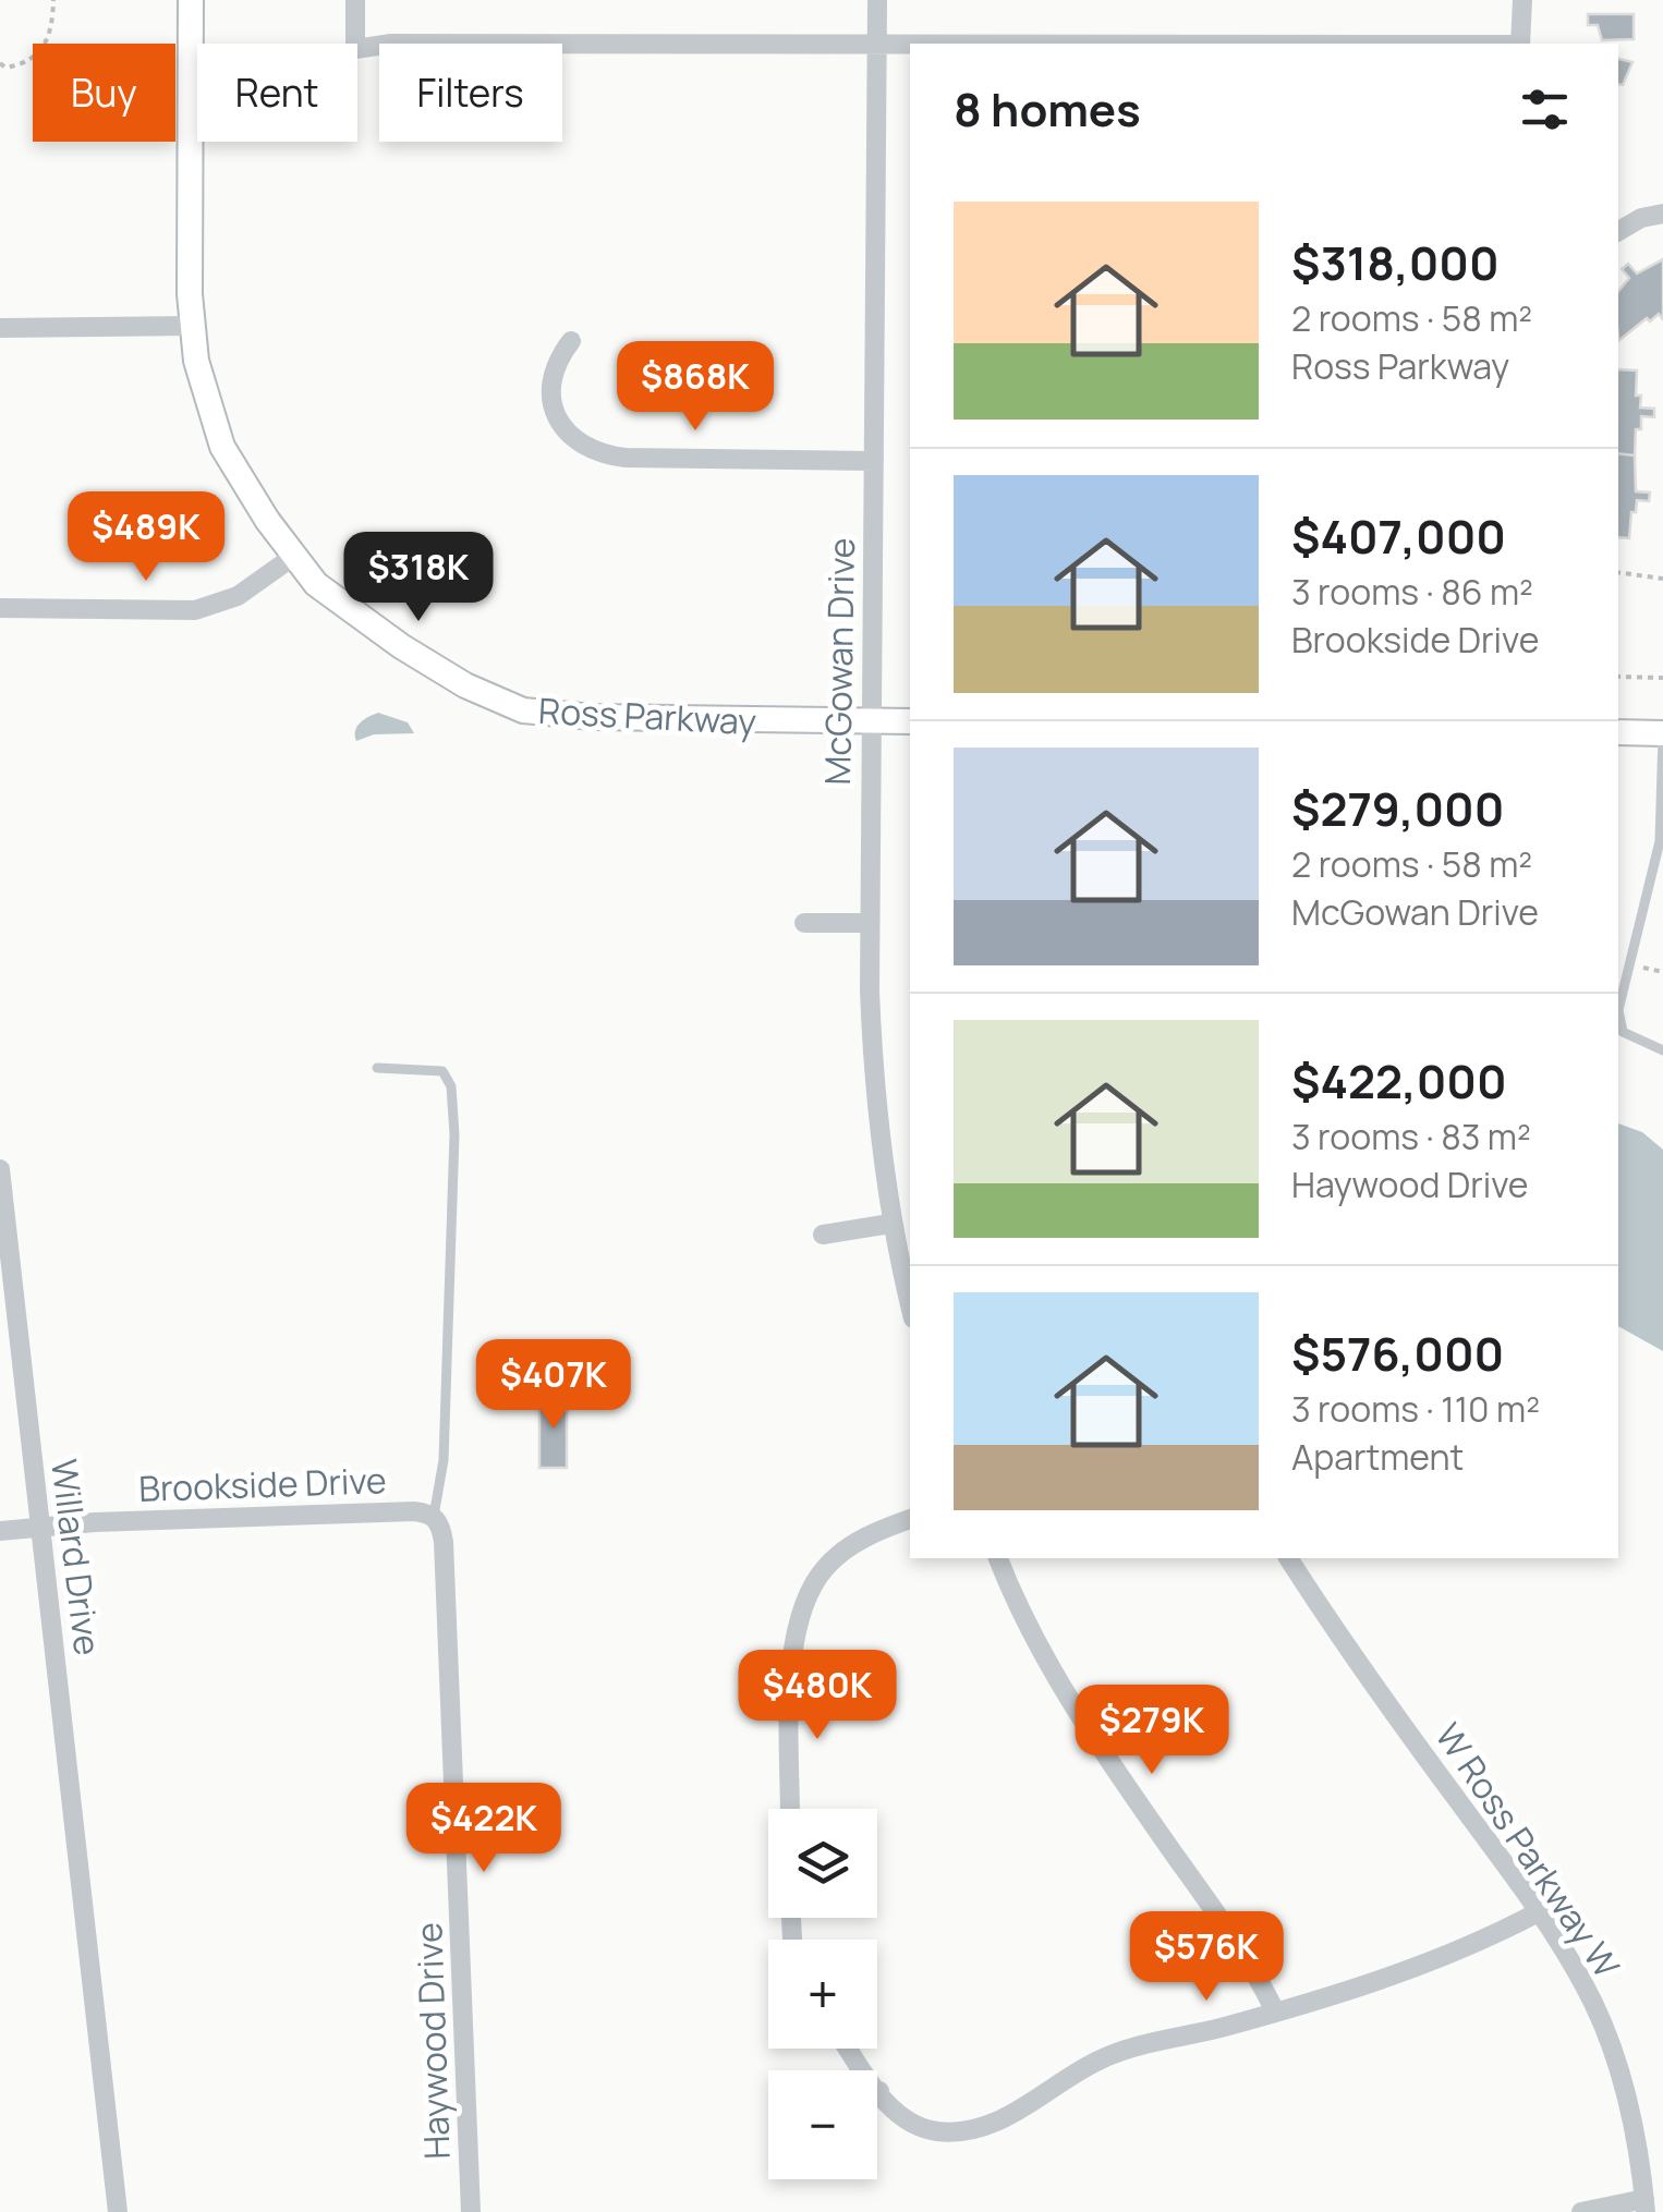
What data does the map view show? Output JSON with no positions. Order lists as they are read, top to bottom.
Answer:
{
  "streets": {
    "street": [
      "McGowan Drive",
      "Ross Parkway",
      "Brookside Drive",
      "Willard Drive",
      "W Ross Parkway W",
      "Haywood Drive"
    ]
  },
  "crossings": [
    ["McGowan Drive", "Ross Parkway"],
    ["Brookside Drive", "Willard Drive"],
    ["Brookside Drive", "Haywood Drive"]
  ],
  "page": {
    "chip": ["Buy", "Rent", "Filters"],
    "heading": "8 homes",
    "list": [
      {
        "name": "$318,000",
        "note": "2 rooms · 58 m² · Ross Parkway"
      },
      {
        "name": "$407,000",
        "note": "3 rooms · 86 m² · Brookside Drive"
      },
      {
        "name": "$279,000",
        "note": "2 rooms · 58 m² · McGowan Drive"
      },
      {
        "name": "$422,000",
        "note": "3 rooms · 83 m² · Haywood Drive"
      },
      {
        "name": "$576,000",
        "note": "3 rooms · 110 m² · Apartment"
      }
    ],
    "price": [
      "$868K",
      "$489K",
      "$318K",
      "$407K",
      "$480K",
      "$279K",
      "$422K",
      "$576K"
    ],
    "map_buttons": ["+", "−"]
  }
}
